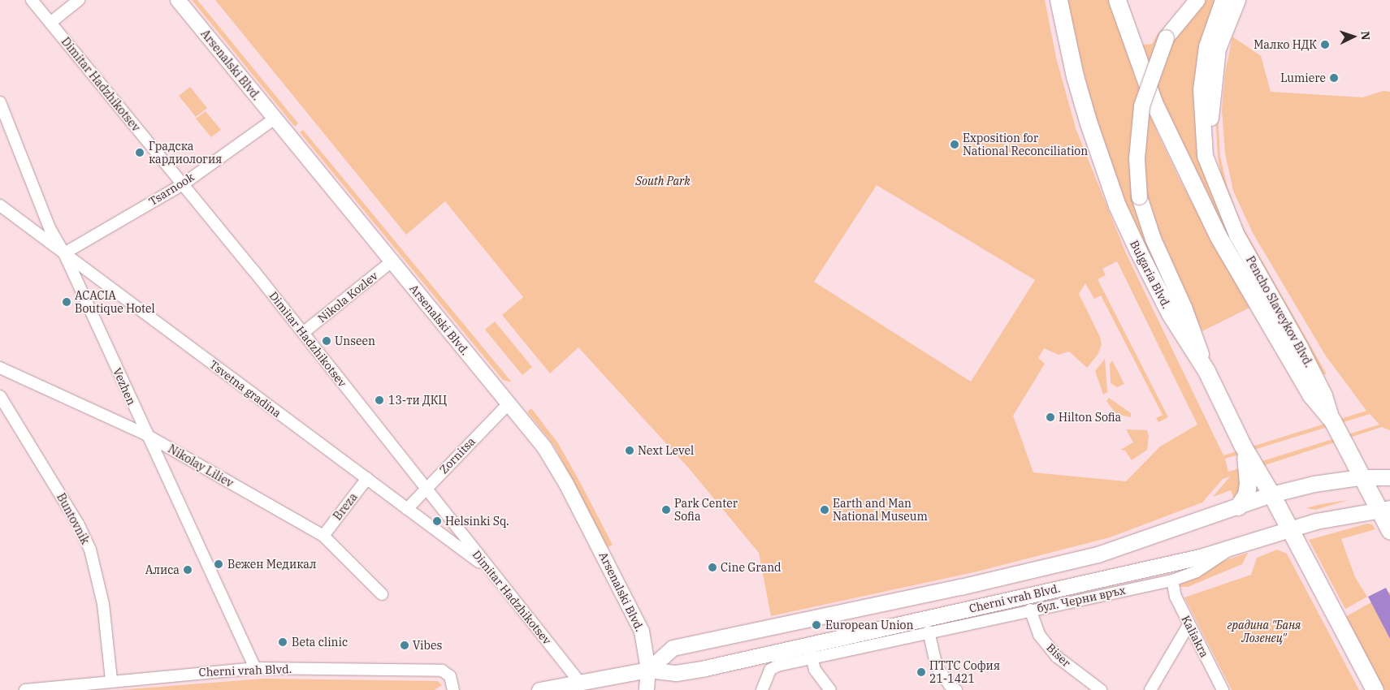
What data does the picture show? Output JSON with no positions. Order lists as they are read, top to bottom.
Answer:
{
  "streets": {
    "main road": ["Bulgaria Blvd.", "Pencho Slaveykov Blvd.", "Cherni vrah Blvd."],
    "street": [
      "Arsenalski Blvd.",
      "Dimitar Hadzhikotsev",
      "Tsarnook",
      "Nikola Kozlev",
      "Vezhen",
      "Tsvetna gradina",
      "Zornitsa",
      "Nikolay Liliev",
      "Breza",
      "Buntovnik",
      "бул. Черни връх",
      "Kaliakra",
      "Biser"
    ]
  },
  "crossings": [
    ["Arsenalski Blvd.", "Tsarnook"],
    ["Arsenalski Blvd.", "Nikola Kozlev"],
    ["Arsenalski Blvd.", "Zornitsa"],
    ["Arsenalski Blvd.", "Cherni vrah Blvd."],
    ["Dimitar Hadzhikotsev", "Tsarnook"],
    ["Dimitar Hadzhikotsev", "Nikola Kozlev"],
    ["Dimitar Hadzhikotsev", "Tsvetna gradina"],
    ["Dimitar Hadzhikotsev", "Zornitsa"],
    ["Dimitar Hadzhikotsev", "Cherni vrah Blvd."],
    ["Tsarnook", "Vezhen"],
    ["Tsarnook", "Tsvetna gradina"],
    ["Bulgaria Blvd.", "Cherni vrah Blvd."],
    ["Vezhen", "Tsvetna gradina"],
    ["Vezhen", "Nikolay Liliev"],
    ["Vezhen", "Cherni vrah Blvd."],
    ["Tsvetna gradina", "Zornitsa"],
    ["Tsvetna gradina", "Breza"],
    ["Nikolay Liliev", "Breza"],
    ["Buntovnik", "Cherni vrah Blvd."],
    ["Cherni vrah Blvd.", "бул. Черни връх"],
    ["бул. Черни връх", "Kaliakra"],
    ["бул. Черни връх", "Biser"]
  ],
  "parks": ["South Park", "градина \"Баня Лозенец\""],
  "places": [
    "Малко НДК",
    "Lumiere",
    "Exposition for National Reconciliation",
    "Градска кардиология",
    "ACACIA Boutique Hotel",
    "Unseen",
    "13-ти ДКЦ",
    "Hilton Sofia",
    "Next Level",
    "Park Center Sofia",
    "Earth and Man National Museum",
    "Helsinki Sq.",
    "Вежен Медикал",
    "Cine Grand",
    "Алиса",
    "European Union",
    "Beta clinic",
    "Vibes",
    "ПТТС София 21-1421"
  ],
  "north": "right"
}
